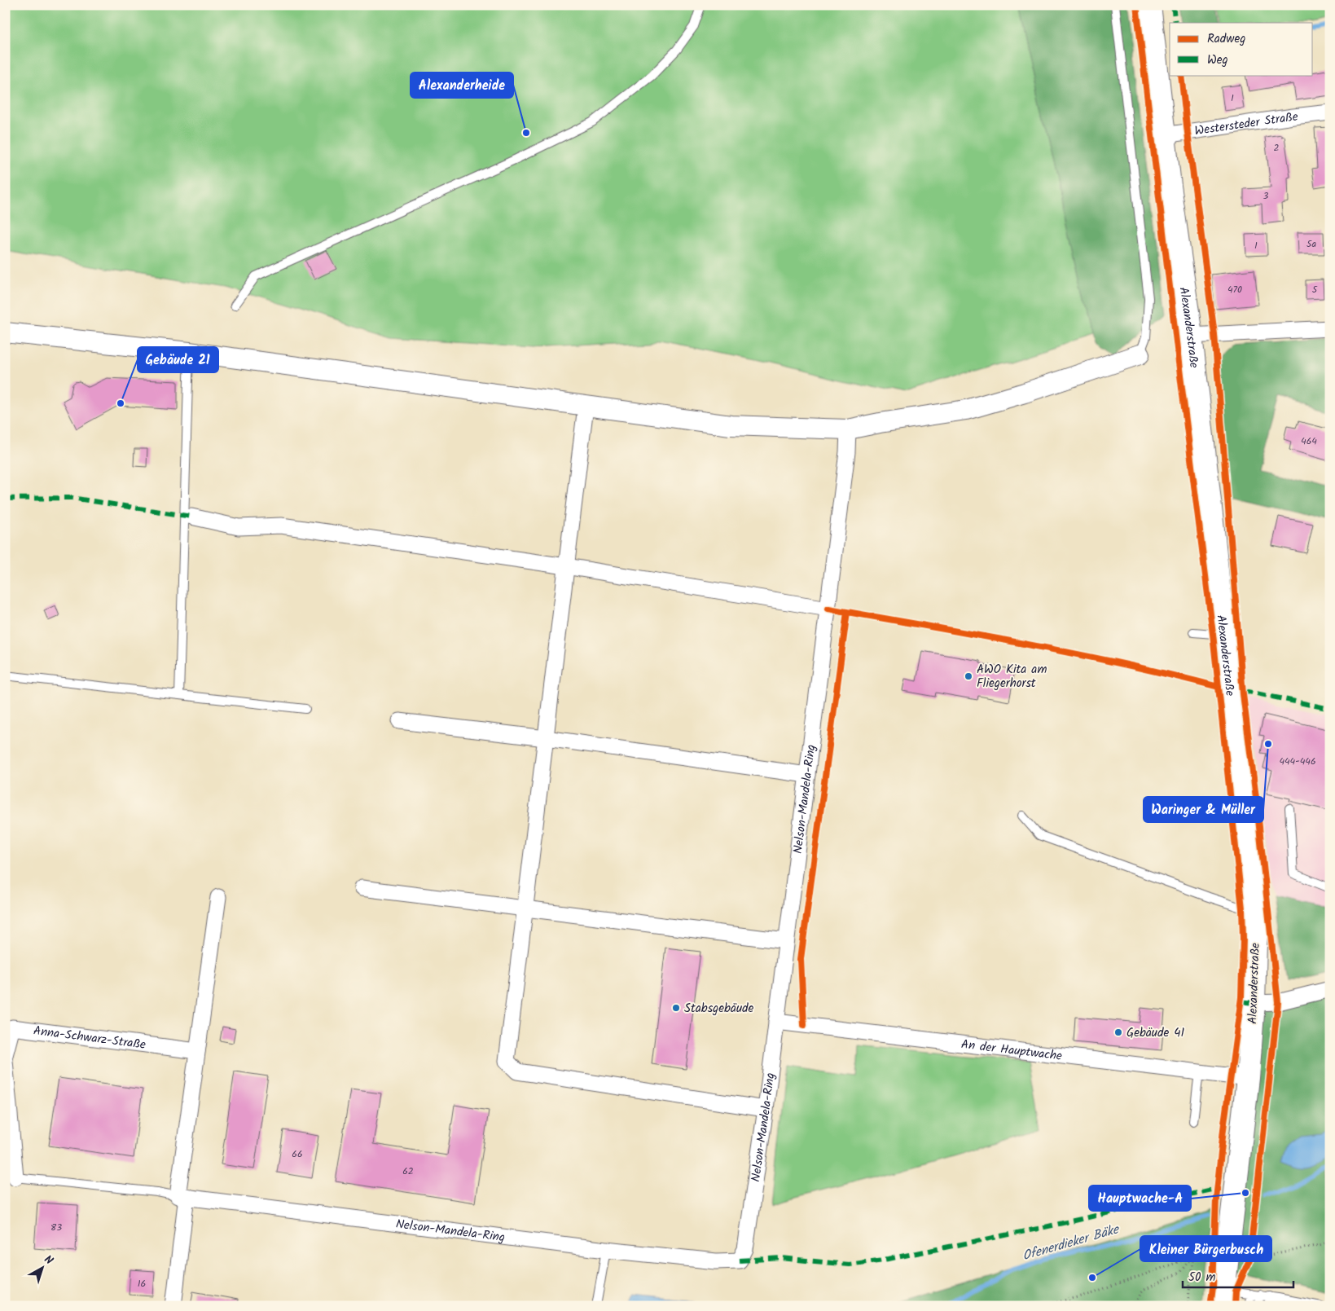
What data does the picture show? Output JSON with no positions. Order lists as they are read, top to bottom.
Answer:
{
  "streets": {
    "main road": ["Alexanderstraße"],
    "street": [
      "Westersteder Straße",
      "Nelson-Mandela-Ring",
      "Anna-Schwarz-Straße",
      "An der Hauptwache"
    ]
  },
  "crossings": [
    ["Westersteder Straße", "Alexanderstraße"],
    ["Alexanderstraße", "An der Hauptwache"],
    ["Nelson-Mandela-Ring", "An der Hauptwache"]
  ],
  "water": ["Ofenerdieker Bäke"],
  "places": [
    "Alexanderheide",
    "Gebäude 21",
    "AWO Kita am Fliegerhorst",
    "Waringer & Müller",
    "Stabsgebäude",
    "Gebäude 41",
    "Hauptwache-A",
    "Kleiner Bürgerbusch"
  ],
  "house_numbers": [
    "1",
    "2",
    "3",
    "5a",
    "1",
    "470",
    "5",
    "464",
    "444-446",
    "66",
    "62",
    "83",
    "16"
  ],
  "legend": ["Radweg", "Weg"],
  "scale_bar": "50 m",
  "north": "top right"
}
